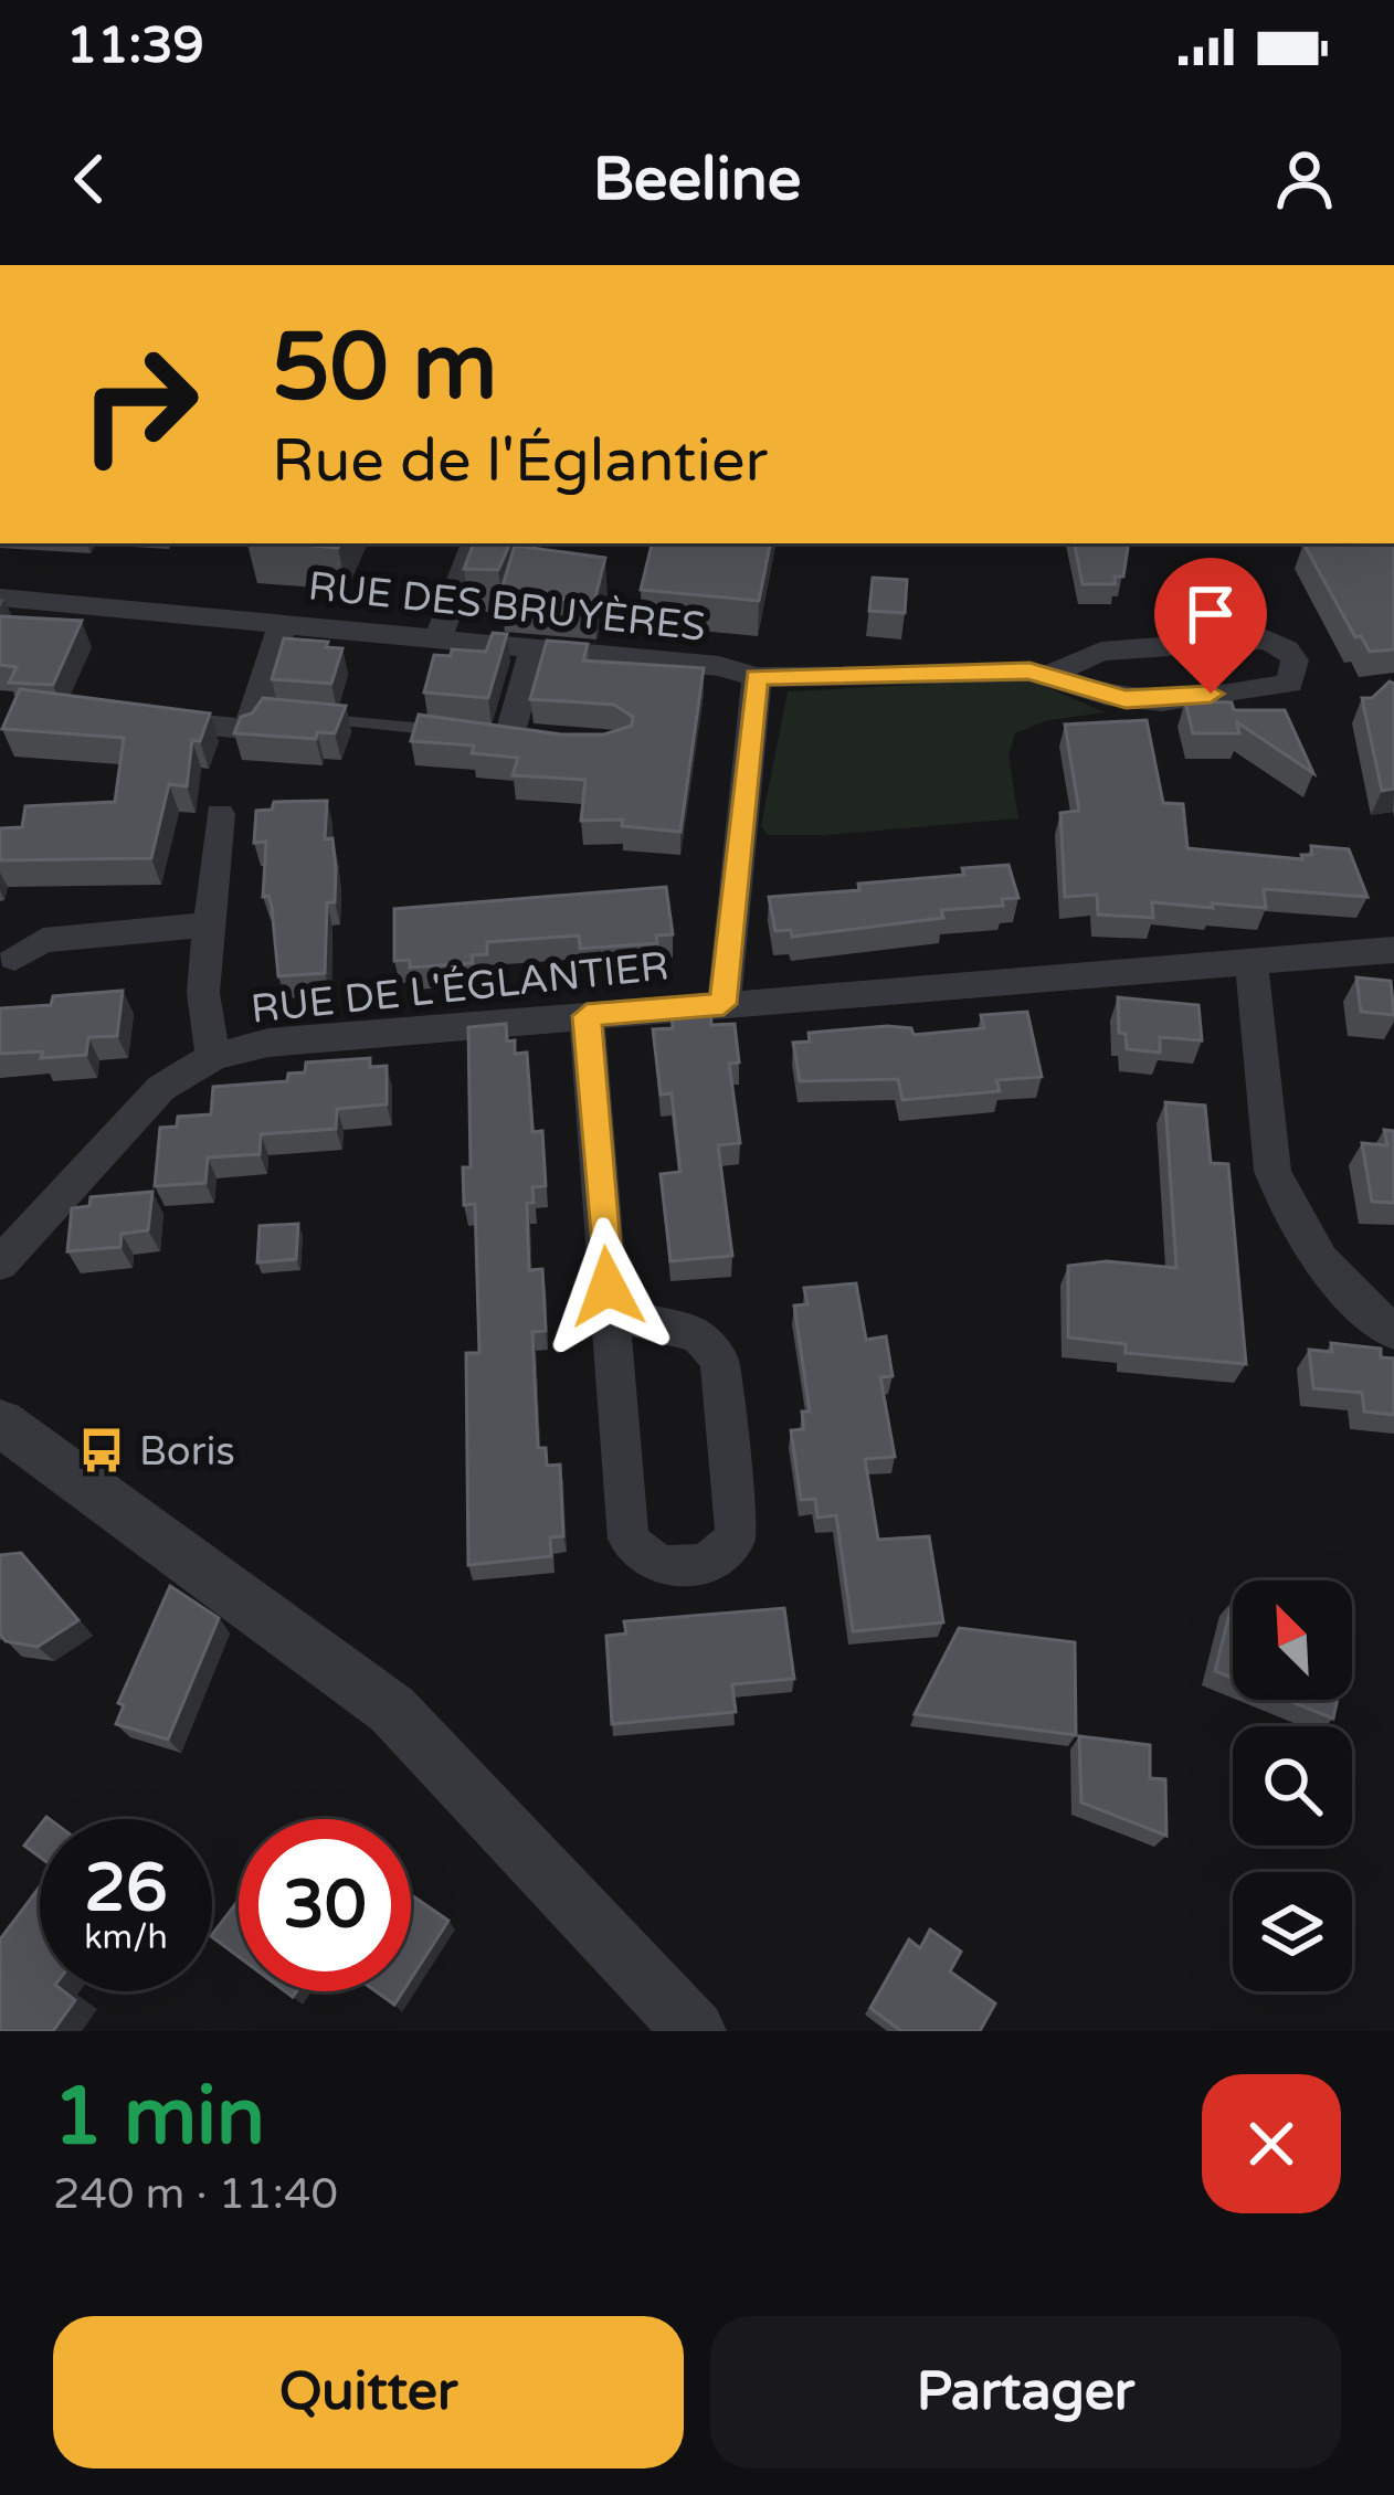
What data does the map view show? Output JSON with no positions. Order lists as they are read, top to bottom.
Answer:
{
  "streets": {
    "street": ["RUE DES BRUYÈRES", "RUE DE L'ÉGLANTIER"]
  },
  "places": {
    "bus stop": ["Boris"]
  },
  "north": "top left",
  "page": {
    "status": "11:39",
    "header": "Beeline",
    "turn": ["50 m", "Rue de l'Églantier"],
    "speed": "26 km/h",
    "limit": "30",
    "heading": ["1 min", "240 m · 11:40"],
    "buttons": ["Quitter", "Partager"]
  }
}
